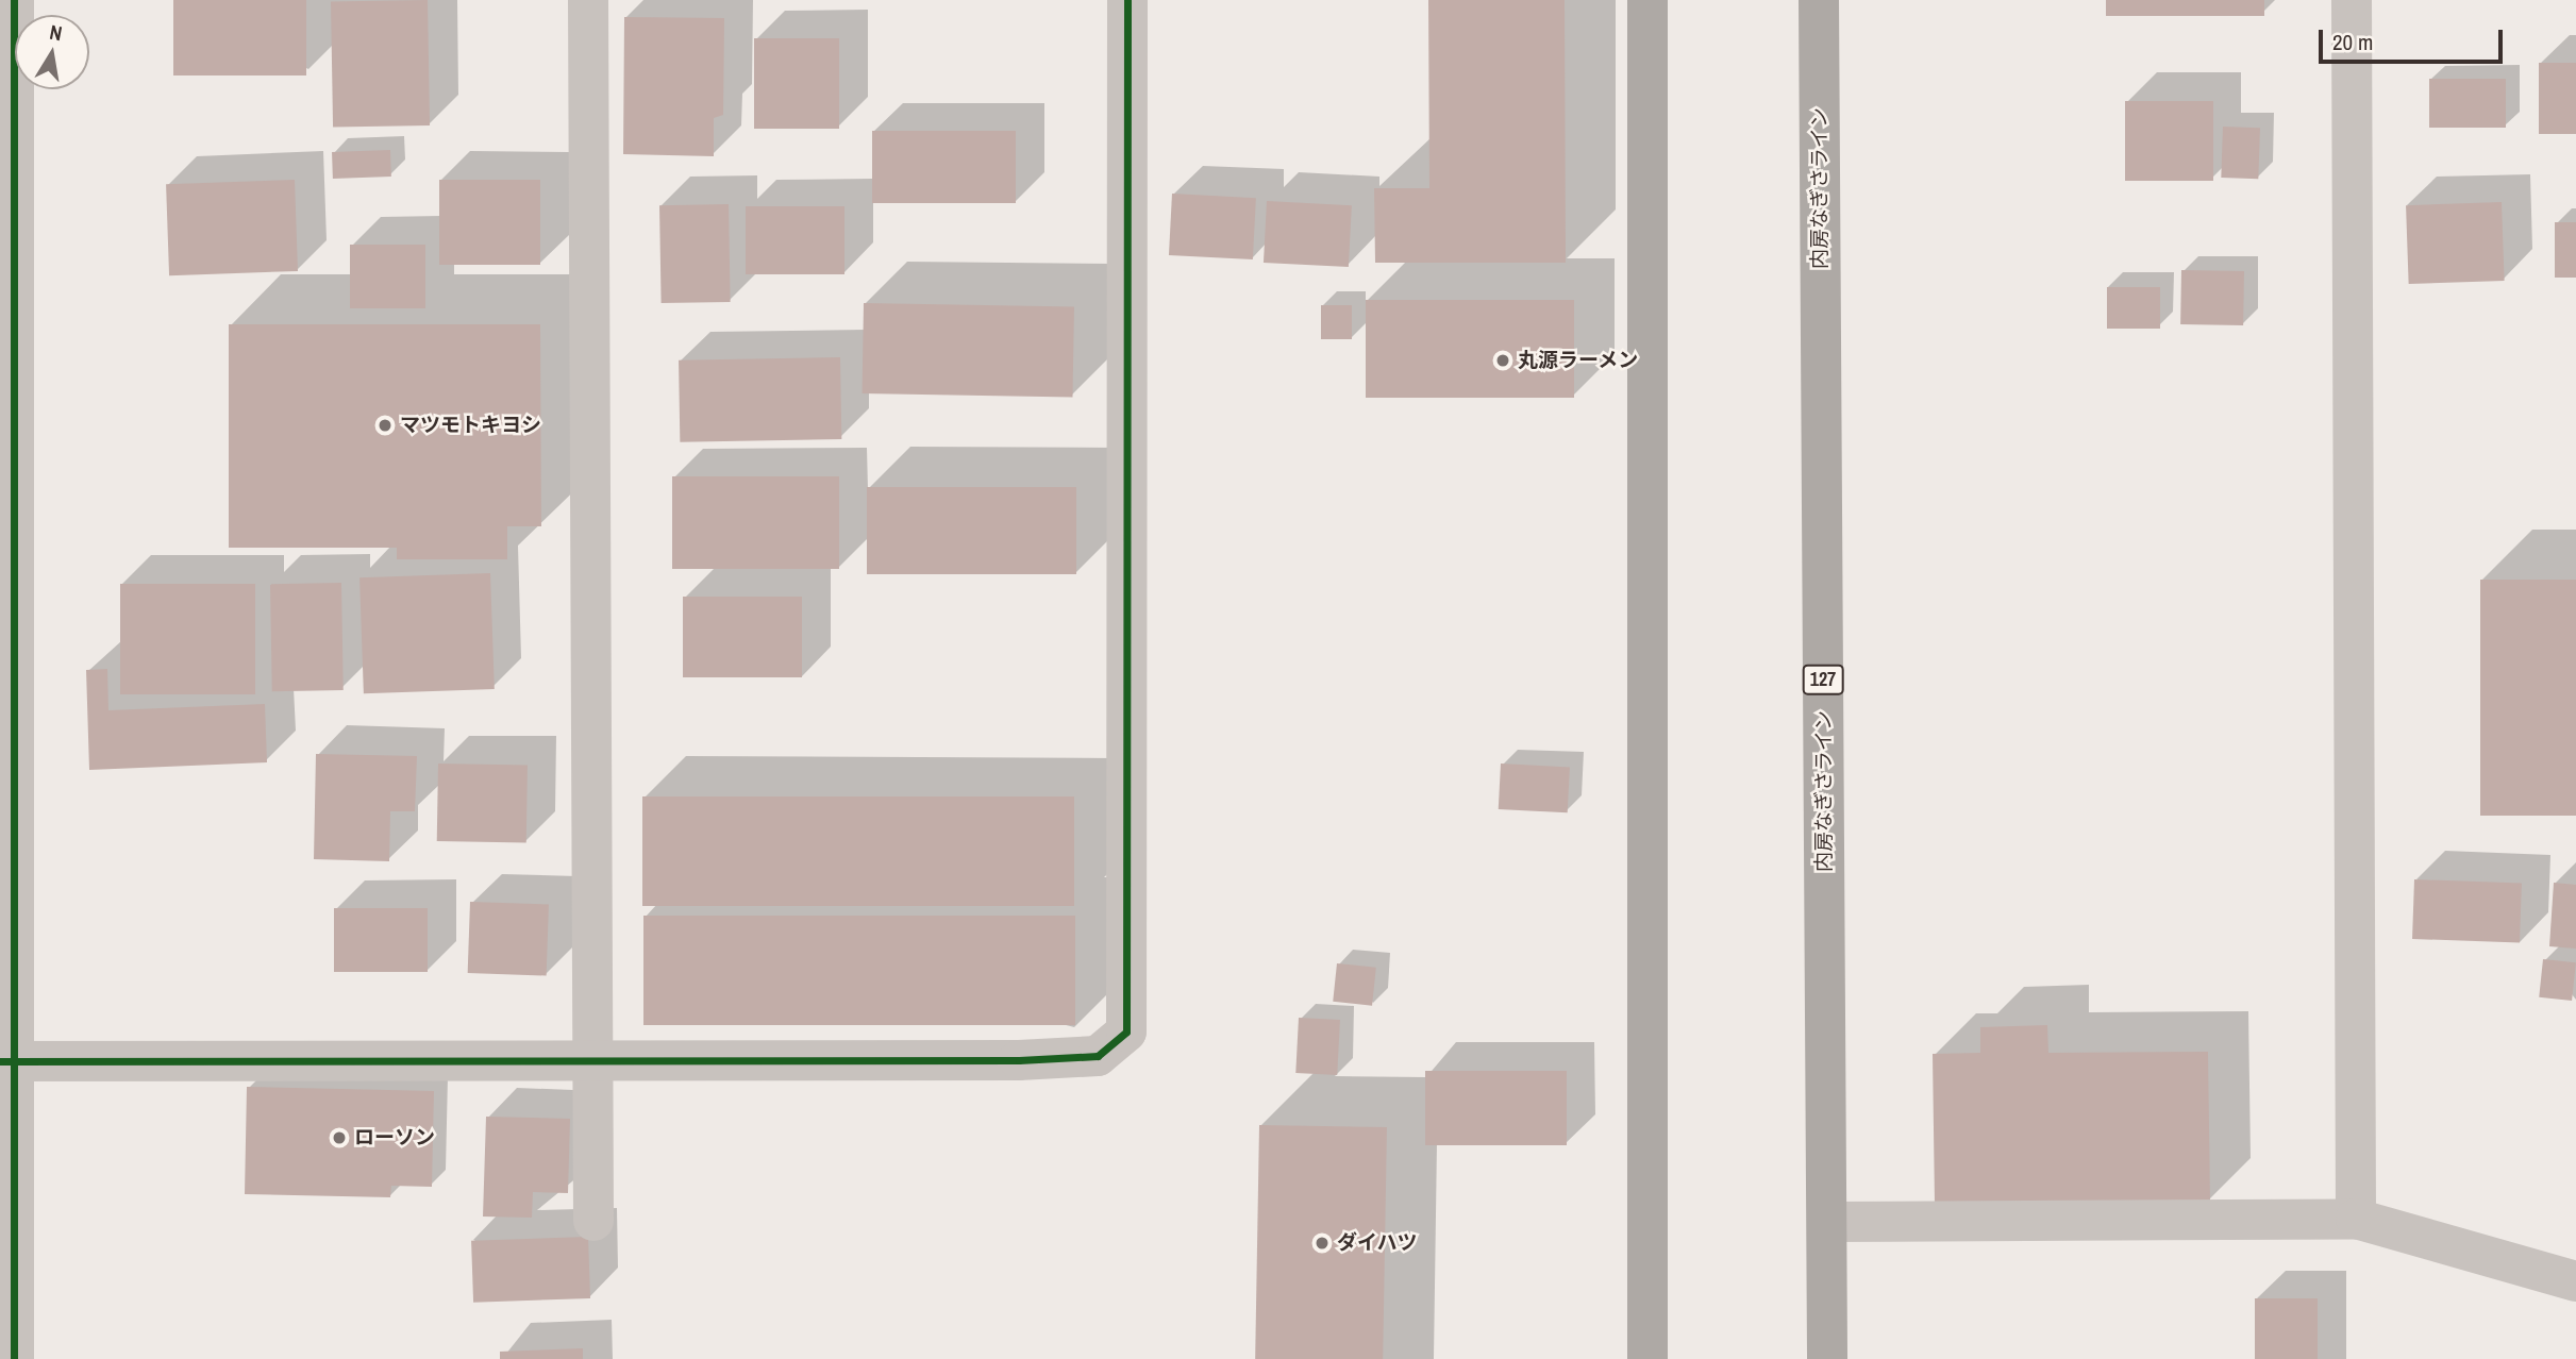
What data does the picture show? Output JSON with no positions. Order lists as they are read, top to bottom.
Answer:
{
  "streets": {
    "highway": ["内房なぎさライン", "127"]
  },
  "places": [
    "丸源ラーメン",
    "マツモトキヨシ",
    "ローソン",
    "ダイハツ"
  ],
  "scale_bar": "20 m",
  "north": "top"
}
